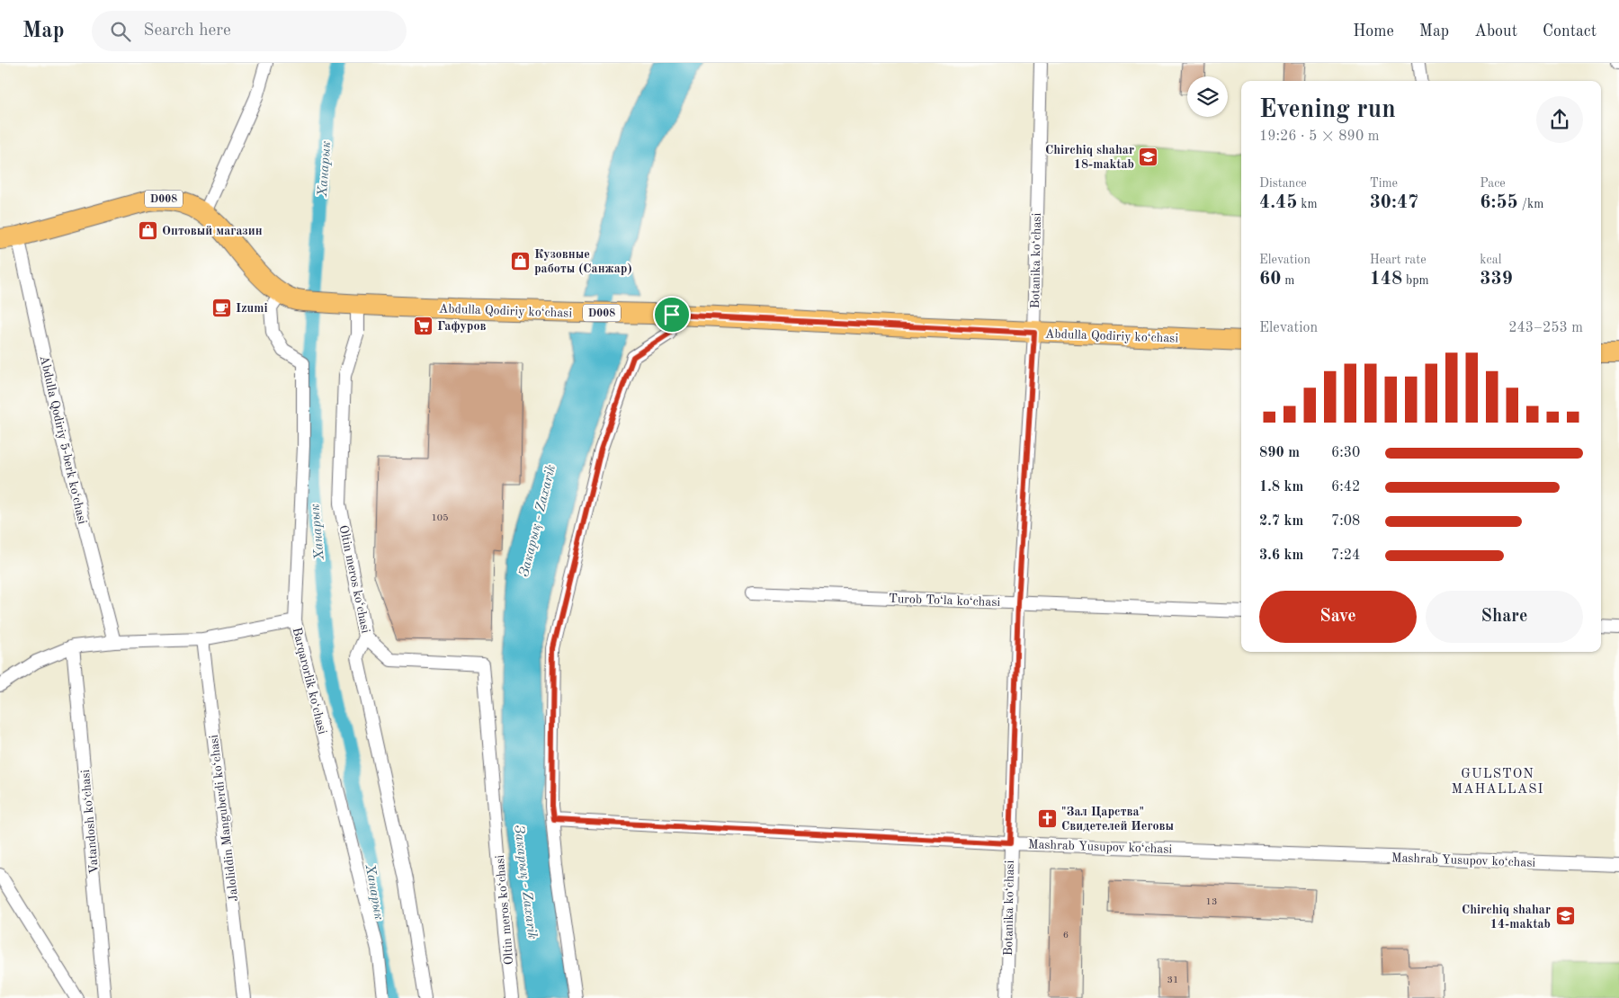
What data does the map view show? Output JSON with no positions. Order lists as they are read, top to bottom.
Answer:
{
  "streets": {
    "main road": ["D008", "Abdulla Qodiriy ko‘chasi"],
    "street": [
      "Botanika ko‘chasi",
      "Abdulla Qodiriy 5-berk ko‘chasi",
      "Oltin meros ko‘chasi",
      "Turob To‘la ko‘chasi",
      "Barqarorlik ko‘chasi",
      "Jaloliddin Manguberdi ko‘chasi",
      "Vatandosh ko‘chasi",
      "Mashrab Yusupov ko‘chasi"
    ]
  },
  "crossings": [
    ["D008", "Abdulla Qodiriy ko‘chasi"],
    ["D008", "Abdulla Qodiriy 5-berk ko‘chasi"],
    ["D008", "Barqarorlik ko‘chasi"],
    ["Botanika ko‘chasi", "Abdulla Qodiriy ko‘chasi"],
    ["Botanika ko‘chasi", "Turob To‘la ko‘chasi"],
    ["Botanika ko‘chasi", "Mashrab Yusupov ko‘chasi"],
    ["Abdulla Qodiriy ko‘chasi", "Oltin meros ko‘chasi"],
    ["Abdulla Qodiriy ko‘chasi", "Barqarorlik ko‘chasi"]
  ],
  "districts": ["GULSTON MAHALLASI"],
  "water": ["Ханарык", "Закарық - Zaxarik"],
  "places": {
    "school or university": ["Chirchiq shahar 18-maktab", "Chirchiq shahar 14-maktab"],
    "shop": ["Оптовый магазин", "Кузовные работы (Санжар)"],
    "cafe": ["Izumi"],
    "supermarket": ["Гафуров"],
    "church": ["\"Зал Царства\" Свидетелей Иеговы"]
  },
  "house_numbers": [
    "105",
    "13",
    "6",
    "31"
  ],
  "page": {
    "header": "Map",
    "search": "Search here",
    "nav": [
      "Home",
      "Map",
      "About",
      "Contact"
    ],
    "heading": ["Evening run", "19:26 · 5 × 890 m"],
    "stats": [
      ["Distance", "4.45 km"],
      ["Time", "30:47"],
      ["Pace", "6:55 /km"],
      ["Elevation", "60 m"],
      ["Heart rate", "148 bpm"],
      ["kcal", "339"]
    ],
    "chart": ["Elevation", "243–253 m"],
    "list": [
      {
        "name": "890 m",
        "note": "6:30"
      },
      {
        "name": "1.8 km",
        "note": "6:42"
      },
      {
        "name": "2.7 km",
        "note": "7:08"
      },
      {
        "name": "3.6 km",
        "note": "7:24"
      }
    ],
    "buttons": ["Save", "Share"]
  }
}
